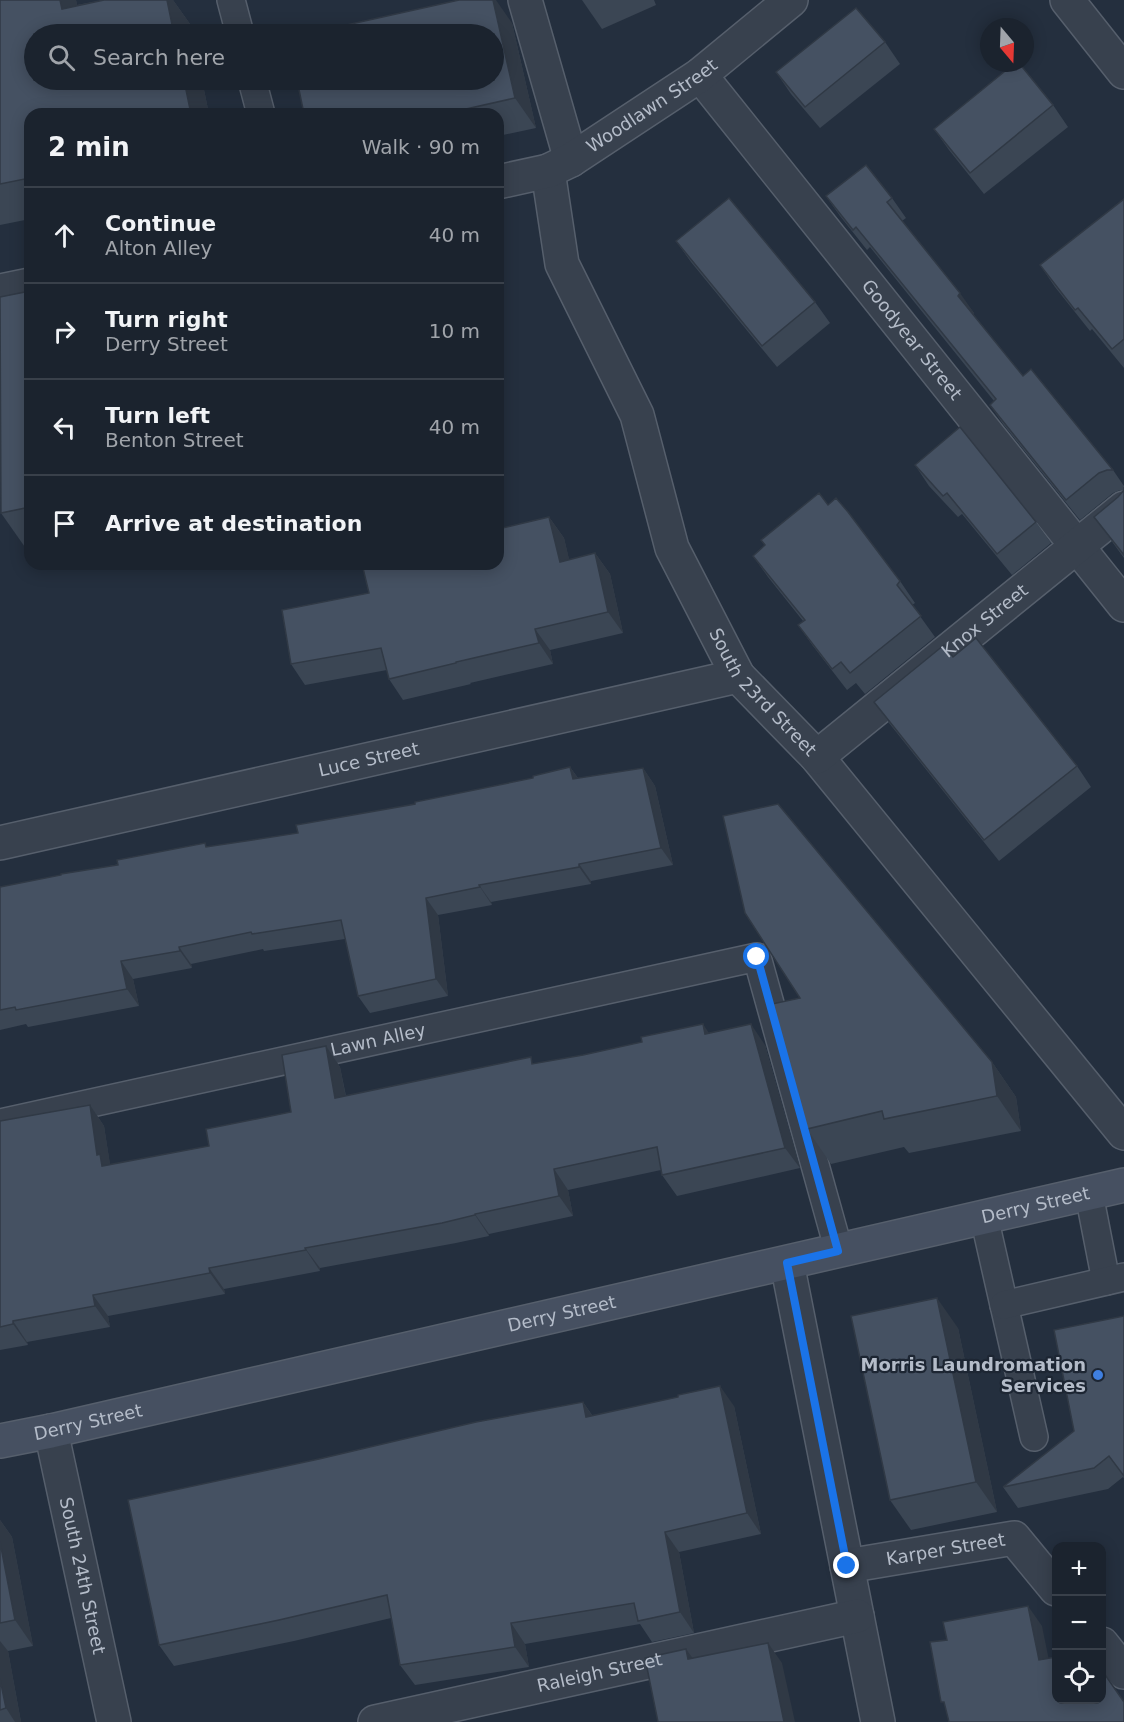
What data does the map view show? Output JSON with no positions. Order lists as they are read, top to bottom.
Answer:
{
  "streets": {
    "main road": ["Derry Street"],
    "street": [
      "Woodlawn Street",
      "Goodyear Street",
      "Knox Street",
      "South 23rd Street",
      "Luce Street",
      "Karper Street",
      "South 24th Street",
      "Raleigh Street"
    ],
    "lane": ["Lawn Alley"]
  },
  "crossings": [
    ["Woodlawn Street", "Goodyear Street"],
    ["Woodlawn Street", "South 23rd Street"],
    ["Goodyear Street", "Knox Street"],
    ["Knox Street", "South 23rd Street"],
    ["South 23rd Street", "Luce Street"],
    ["Lawn Alley", "Derry Street"],
    ["Derry Street", "South 24th Street"]
  ],
  "places": ["Morris Laundromation Services"],
  "north": "bottom",
  "page": {
    "search": "Search here",
    "heading": ["2 min", "Walk · 90 m"],
    "list": [
      ["Continue", "Alton Alley", "40 m"],
      ["Turn right", "Derry Street", "10 m"],
      ["Turn left", "Benton Street", "40 m"],
      "Arrive at destination"
    ],
    "map_buttons": ["+", "−"]
  }
}
